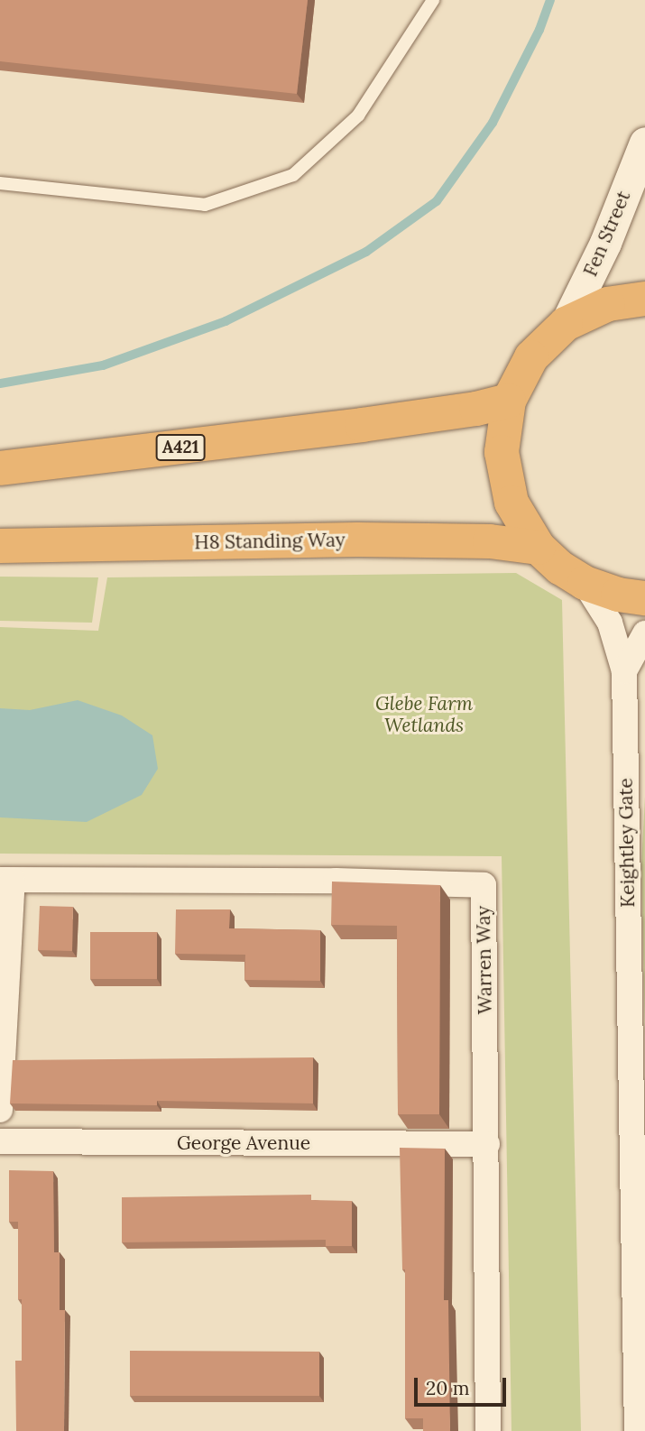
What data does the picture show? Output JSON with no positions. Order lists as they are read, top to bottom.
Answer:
{
  "streets": {
    "highway": ["A421", "H8 Standing Way"],
    "street": [
      "Fen Street",
      "Keightley Gate",
      "Warren Way",
      "George Avenue"
    ]
  },
  "crossings": [
    ["Warren Way", "George Avenue"]
  ],
  "parks": ["Glebe Farm Wetlands"],
  "scale_bar": "20 m"
}
